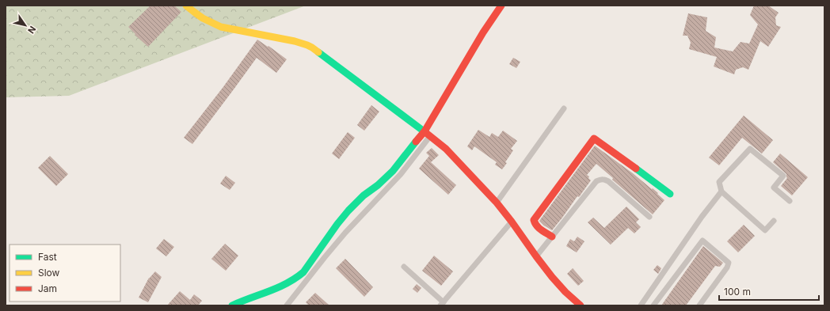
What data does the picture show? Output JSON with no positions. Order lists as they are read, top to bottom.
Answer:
{
  "legend": ["Fast", "Slow", "Jam"],
  "scale_bar": "100 m",
  "north": "bottom right"
}
